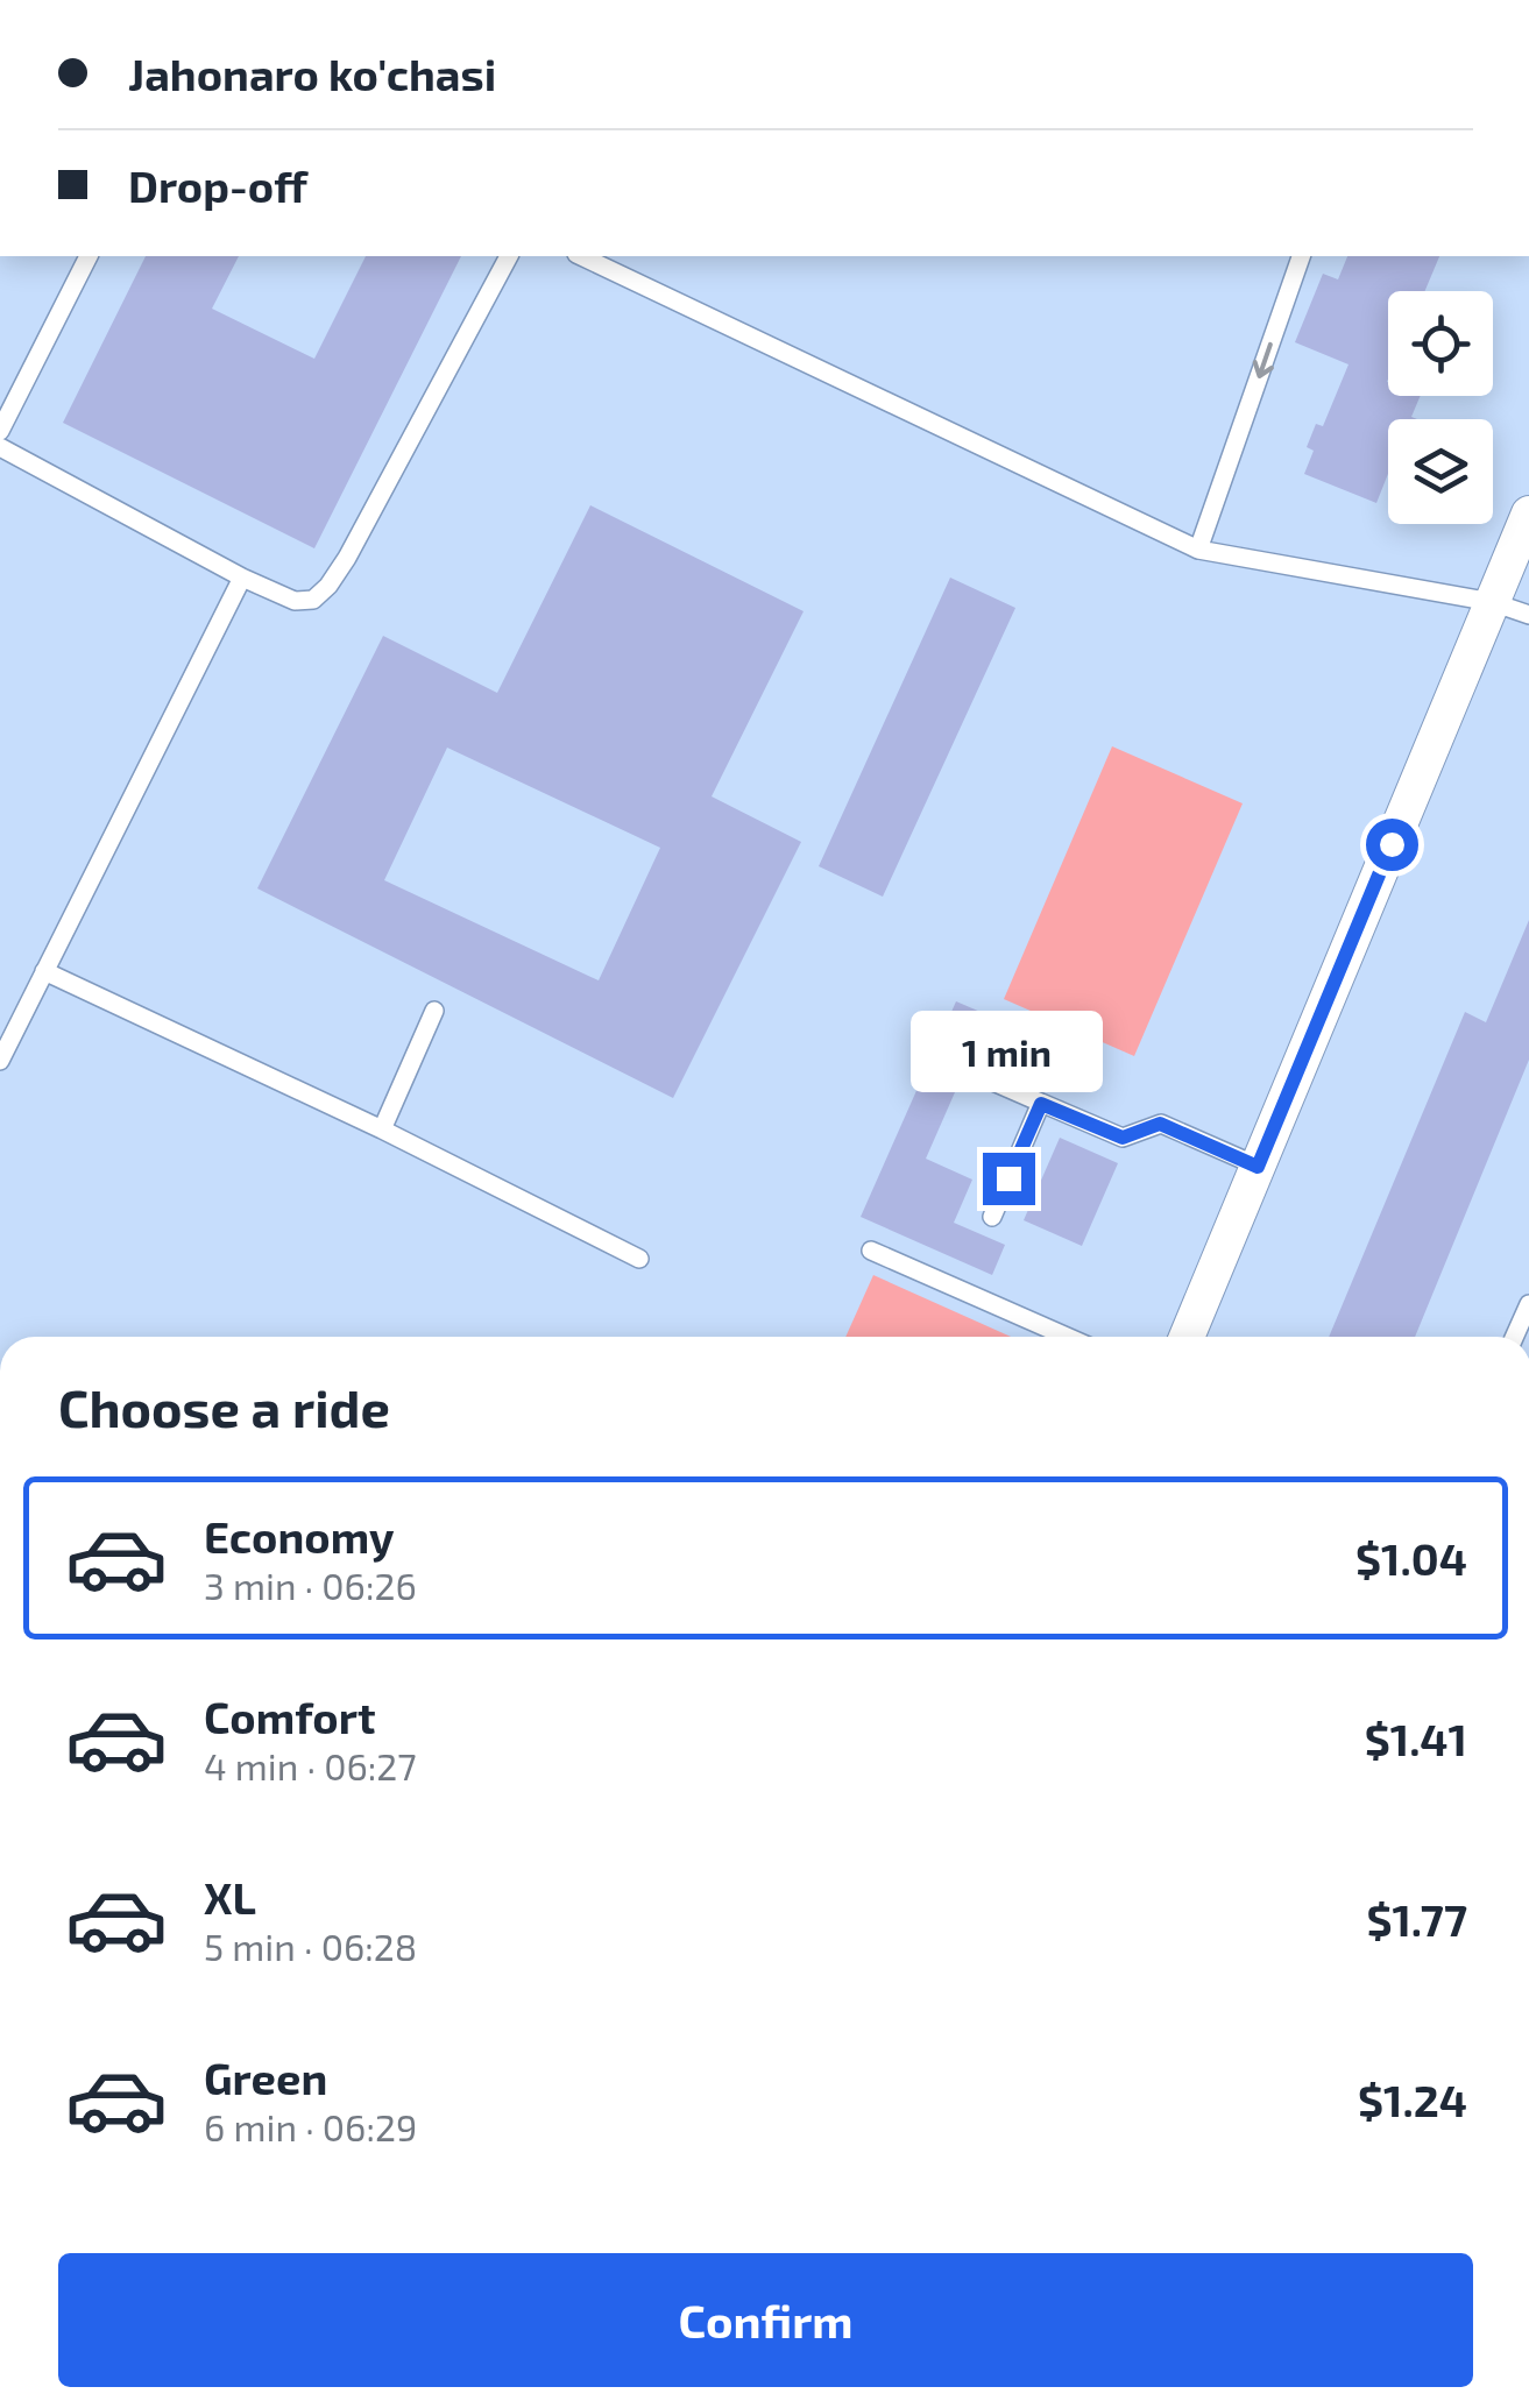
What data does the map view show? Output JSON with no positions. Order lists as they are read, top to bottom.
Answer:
{
  "page": {
    "banner": ["Jahonaro ko'chasi", "Drop-off"],
    "bubble": "1 min",
    "heading": "Choose a ride",
    "list": [
      {
        "name": "Economy",
        "note": "3 min · 06:26",
        "value": "$1.04"
      },
      {
        "name": "Comfort",
        "note": "4 min · 06:27",
        "value": "$1.41"
      },
      {
        "name": "XL",
        "note": "5 min · 06:28",
        "value": "$1.77"
      },
      {
        "name": "Green",
        "note": "6 min · 06:29",
        "value": "$1.24"
      }
    ],
    "buttons": "Confirm"
  }
}
